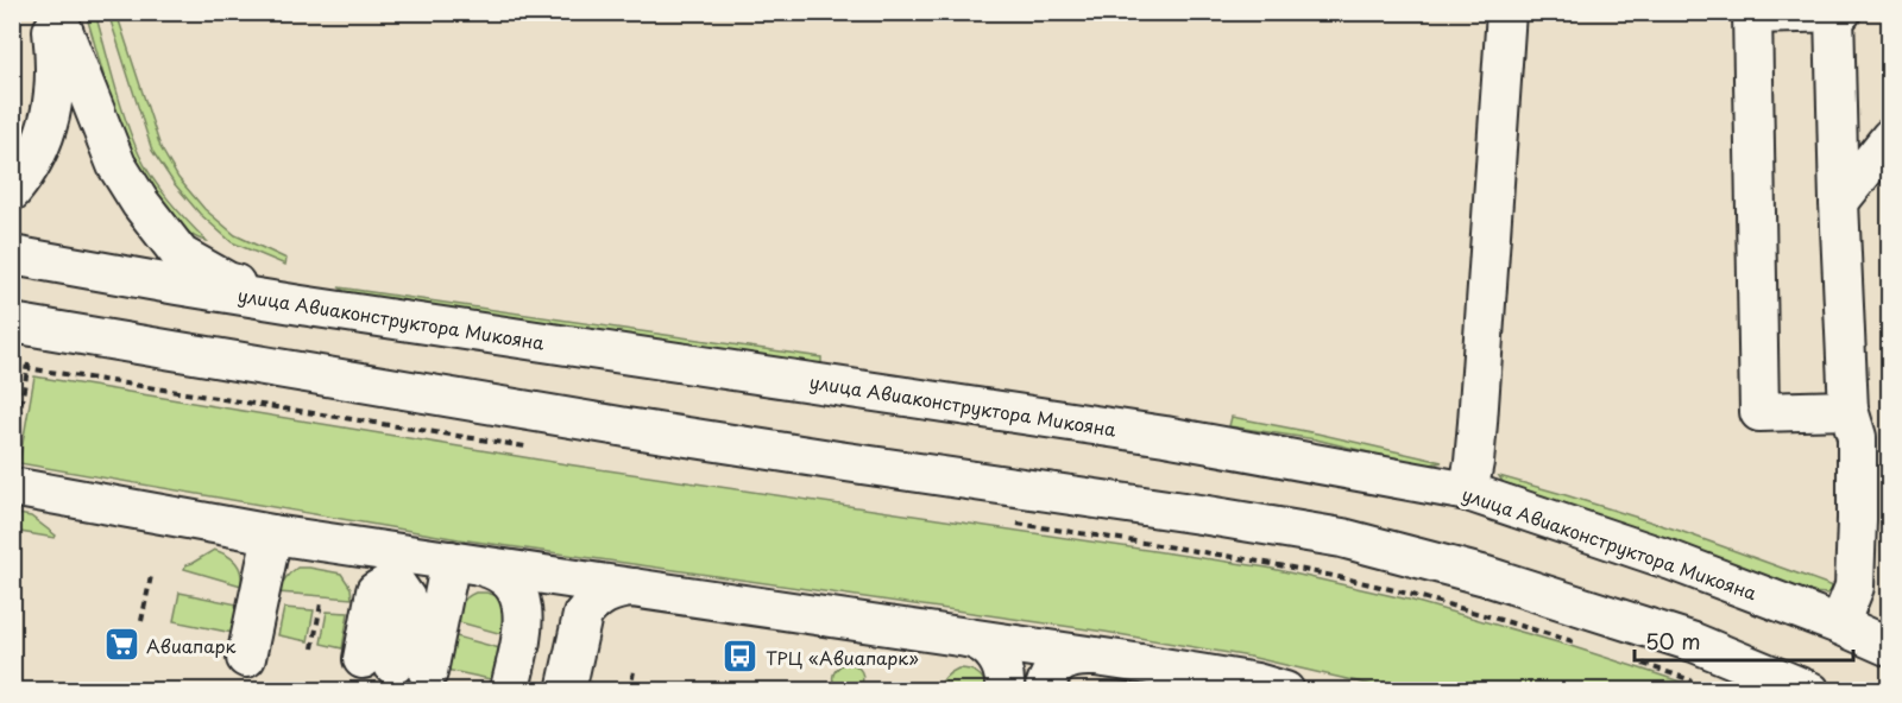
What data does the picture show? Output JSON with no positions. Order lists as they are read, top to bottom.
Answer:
{
  "streets": {
    "street": ["улица Авиаконструктора Микояна"]
  },
  "places": {
    "supermarket": ["Авиапарк"],
    "bus stop": ["ТРЦ «Авиапарк»"]
  },
  "scale_bar": "50 m"
}
